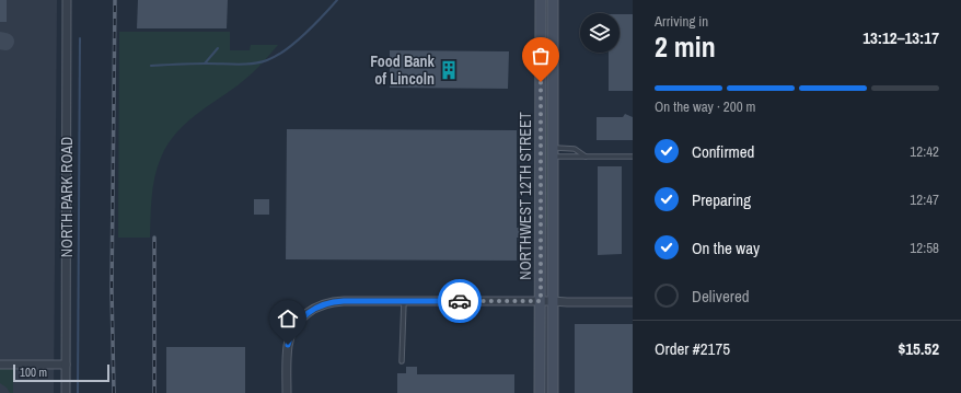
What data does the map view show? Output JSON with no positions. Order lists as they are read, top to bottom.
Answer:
{
  "streets": {
    "main road": ["NORTHWEST 12TH STREET"],
    "street": ["NORTH PARK ROAD"]
  },
  "places": {
    "building": ["Food Bank of Lincoln"]
  },
  "scale_bar": "100 m",
  "page": {
    "heading": ["2 min", "Arriving in", "13:12–13:17"],
    "panel": ["Order #2175", "$15.52"],
    "bar": "On the way · 200 m",
    "list": [
      ["Confirmed", "12:42"],
      ["Preparing", "12:47"],
      ["On the way", "12:58"],
      "Delivered"
    ],
    "scale": "100 m"
  }
}
